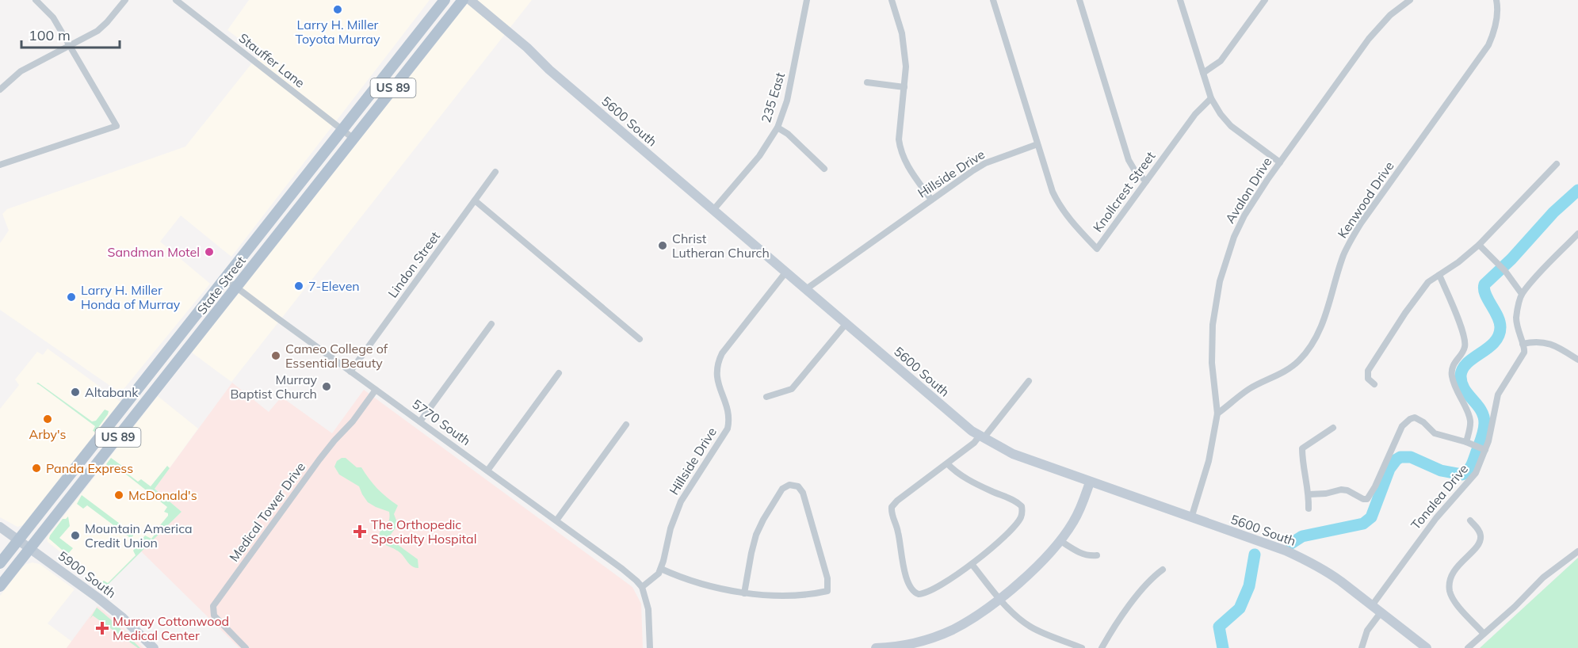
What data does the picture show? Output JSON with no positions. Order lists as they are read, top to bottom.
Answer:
{
  "streets": {
    "main road": ["US 89", "State Street"],
    "street": [
      "Stauffer Lane",
      "235 East",
      "5600 South",
      "Hillside Drive",
      "Avalon Drive",
      "Knollcrest Street",
      "Kenwood Drive",
      "Lindon Street",
      "5770 South",
      "Tonalea Drive",
      "Medical Tower Drive",
      "5900 South"
    ]
  },
  "crossings": [
    ["Stauffer Lane", "State Street"],
    ["235 East", "5600 South"],
    ["5600 South", "Hillside Drive"],
    ["5600 South", "Avalon Drive"],
    ["5600 South", "Tonalea Drive"],
    ["Hillside Drive", "Knollcrest Street"],
    ["Avalon Drive", "Kenwood Drive"],
    ["Lindon Street", "5770 South"],
    ["State Street", "5770 South"],
    ["State Street", "5900 South"],
    ["5770 South", "Medical Tower Drive"]
  ],
  "places": {
    "other": [
      "Larry H. Miller Toyota Murray",
      "Christ Lutheran Church",
      "Sandman Motel",
      "7-Eleven",
      "Larry H. Miller Honda of Murray",
      "Cameo College of Essential Beauty",
      "Murray Baptist Church",
      "Altabank",
      "Arby's",
      "Panda Express",
      "McDonald's",
      "Mountain America Credit Union"
    ],
    "health": ["The Orthopedic Specialty Hospital", "Murray Cottonwood Medical Center"]
  },
  "scale_bar": "100 m"
}
